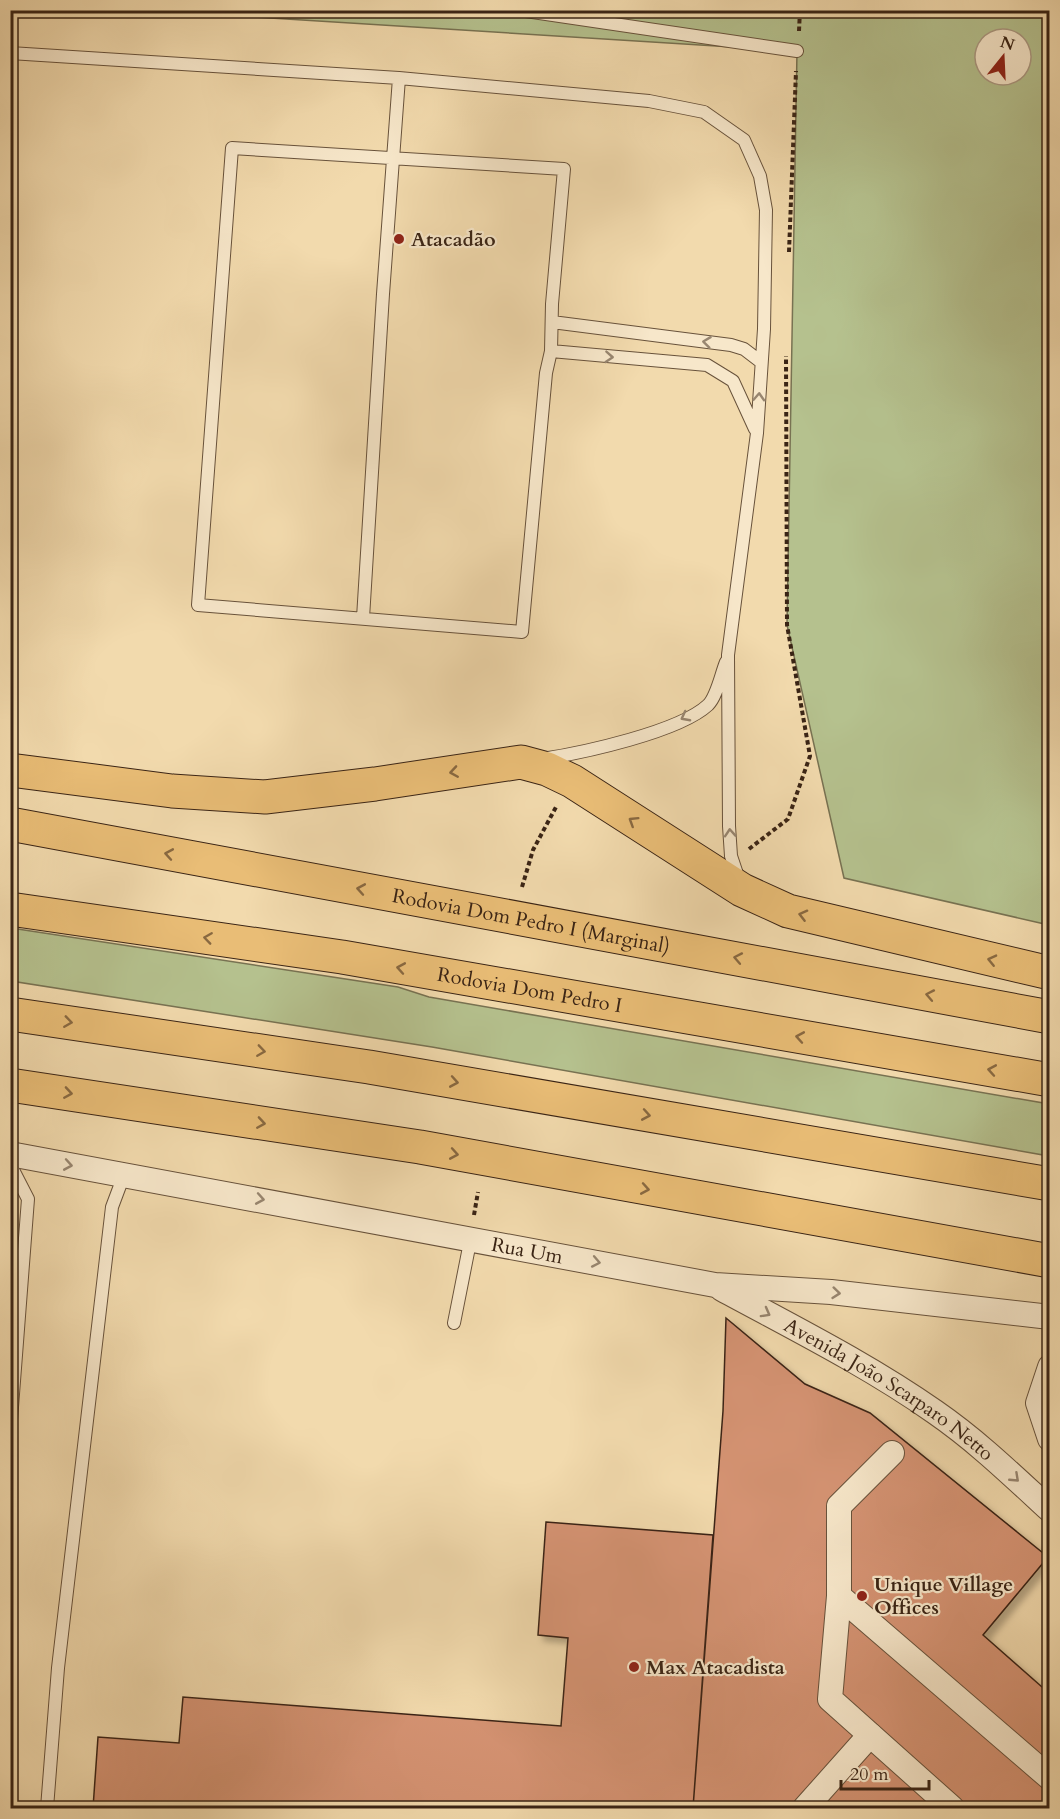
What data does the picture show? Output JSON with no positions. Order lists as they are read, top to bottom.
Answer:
{
  "streets": {
    "highway": ["Rodovia Dom Pedro I (Marginal)", "Rodovia Dom Pedro I"],
    "street": ["Rua Um", "Avenida João Scarparo Netto"]
  },
  "crossings": [
    ["Rua Um", "Avenida João Scarparo Netto"]
  ],
  "one_way": ["Rua Um", "Avenida João Scarparo Netto"],
  "places": ["Atacadão", "Unique Village Offices", "Max Atacadista"],
  "scale_bar": "20 m",
  "north": "top"
}
